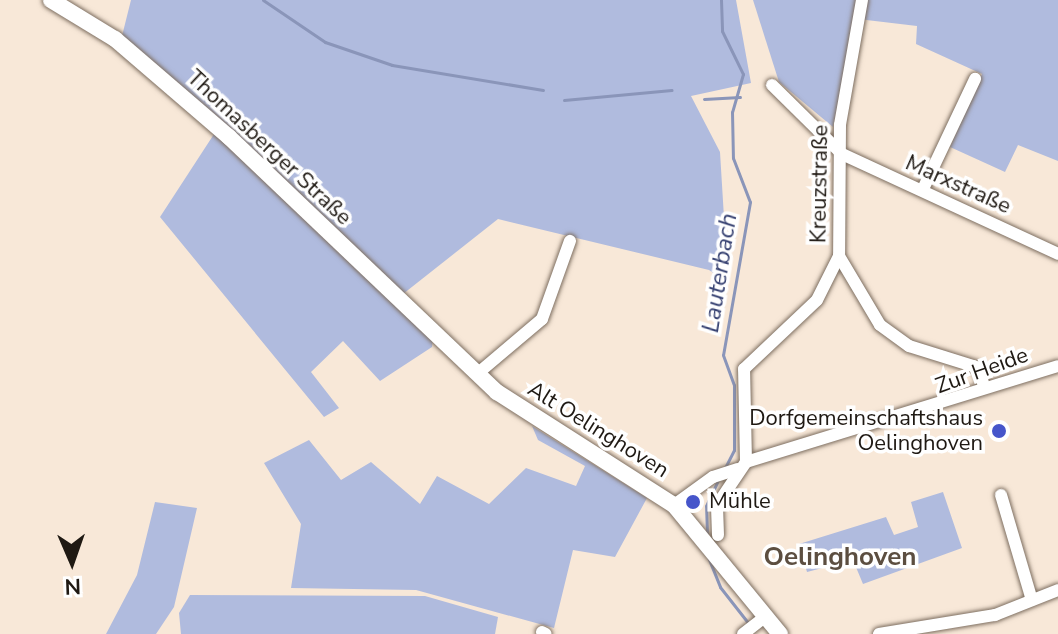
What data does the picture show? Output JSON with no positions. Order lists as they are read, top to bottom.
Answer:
{
  "streets": {
    "main road": ["Thomasberger Straße", "Alt Oelinghoven"],
    "street": ["Kreuzstraße", "Marxstraße", "Zur Heide"]
  },
  "crossings": [
    ["Thomasberger Straße", "Alt Oelinghoven"],
    ["Kreuzstraße", "Marxstraße"],
    ["Kreuzstraße", "Zur Heide"],
    ["Zur Heide", "Alt Oelinghoven"]
  ],
  "districts": ["Oelinghoven"],
  "water": ["Lauterbach"],
  "places": ["Dorfgemeinschaftshaus Oelinghoven", "Mühle"],
  "north": "bottom"
}
